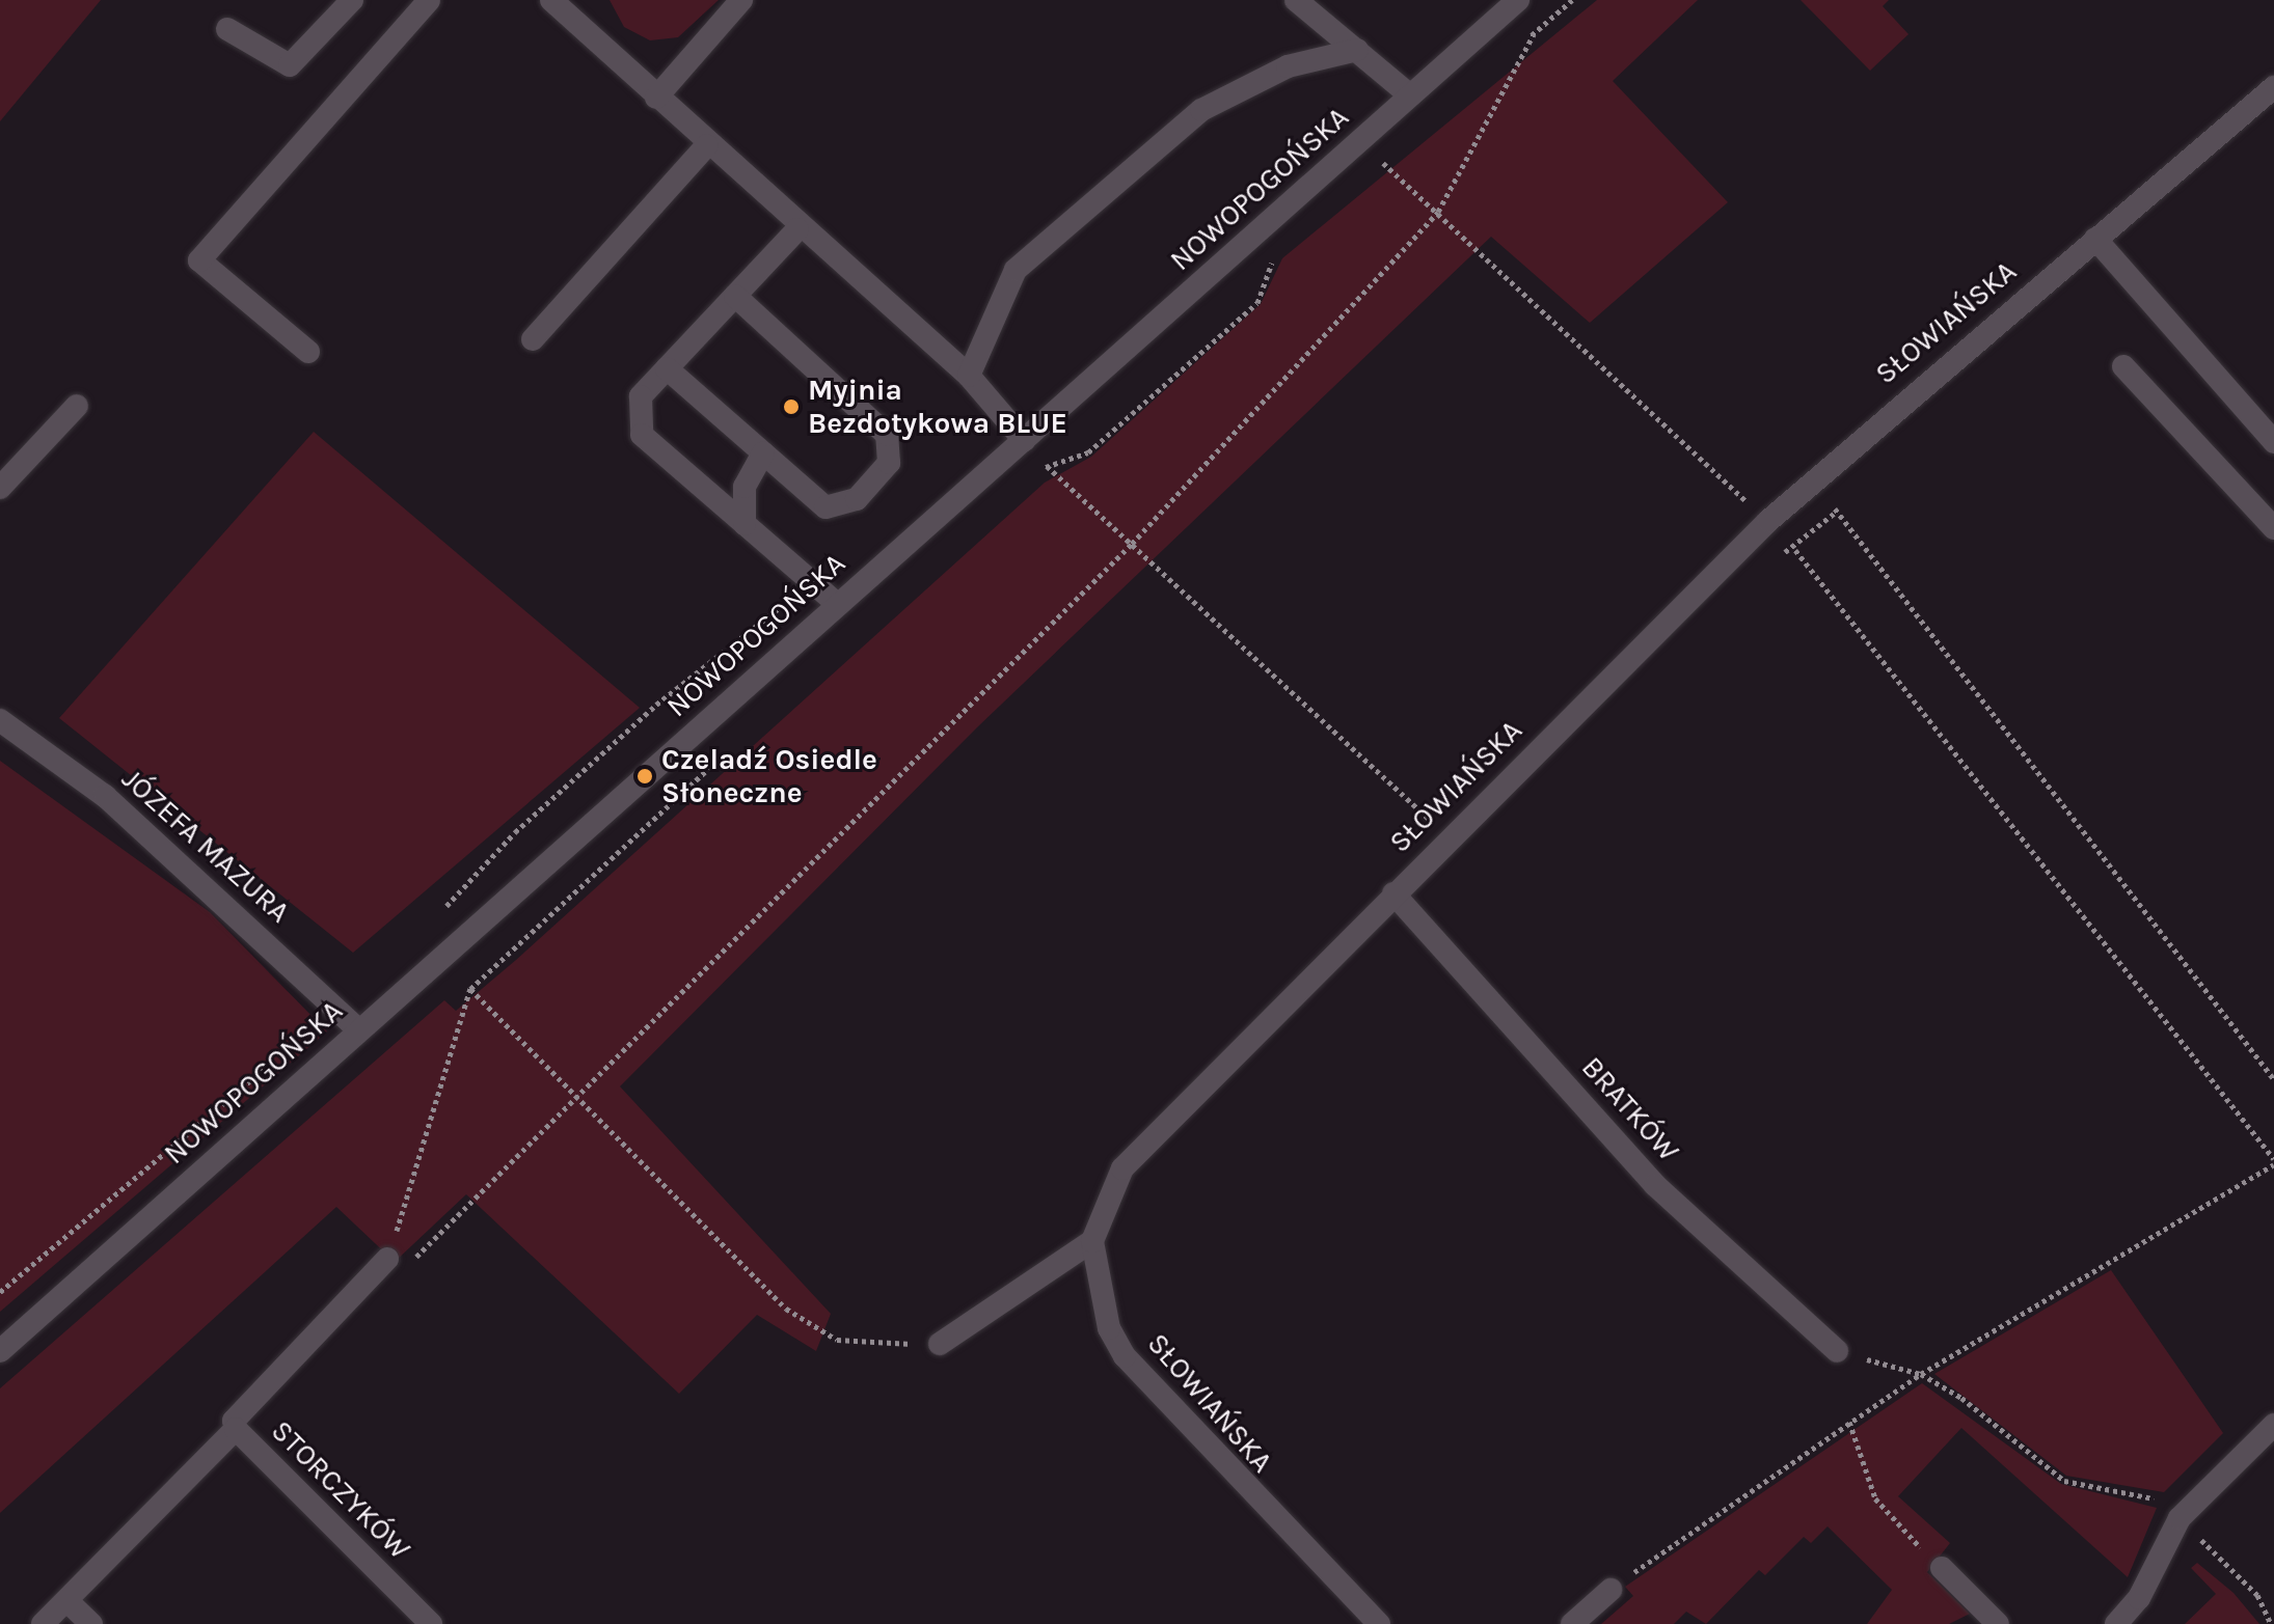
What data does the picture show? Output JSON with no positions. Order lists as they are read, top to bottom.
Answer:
{
  "streets": {
    "street": [
      "NOWOPOGOŃSKA",
      "SŁOWIAŃSKA",
      "JÓZEFA MAZURA",
      "BRATKÓW",
      "STORCZYKÓW"
    ]
  },
  "crossings": [
    ["NOWOPOGOŃSKA", "JÓZEFA MAZURA"],
    ["SŁOWIAŃSKA", "BRATKÓW"]
  ],
  "places": ["Myjnia Bezdotykowa BLUE", "Czeladź Osiedle Słoneczne"]
}
